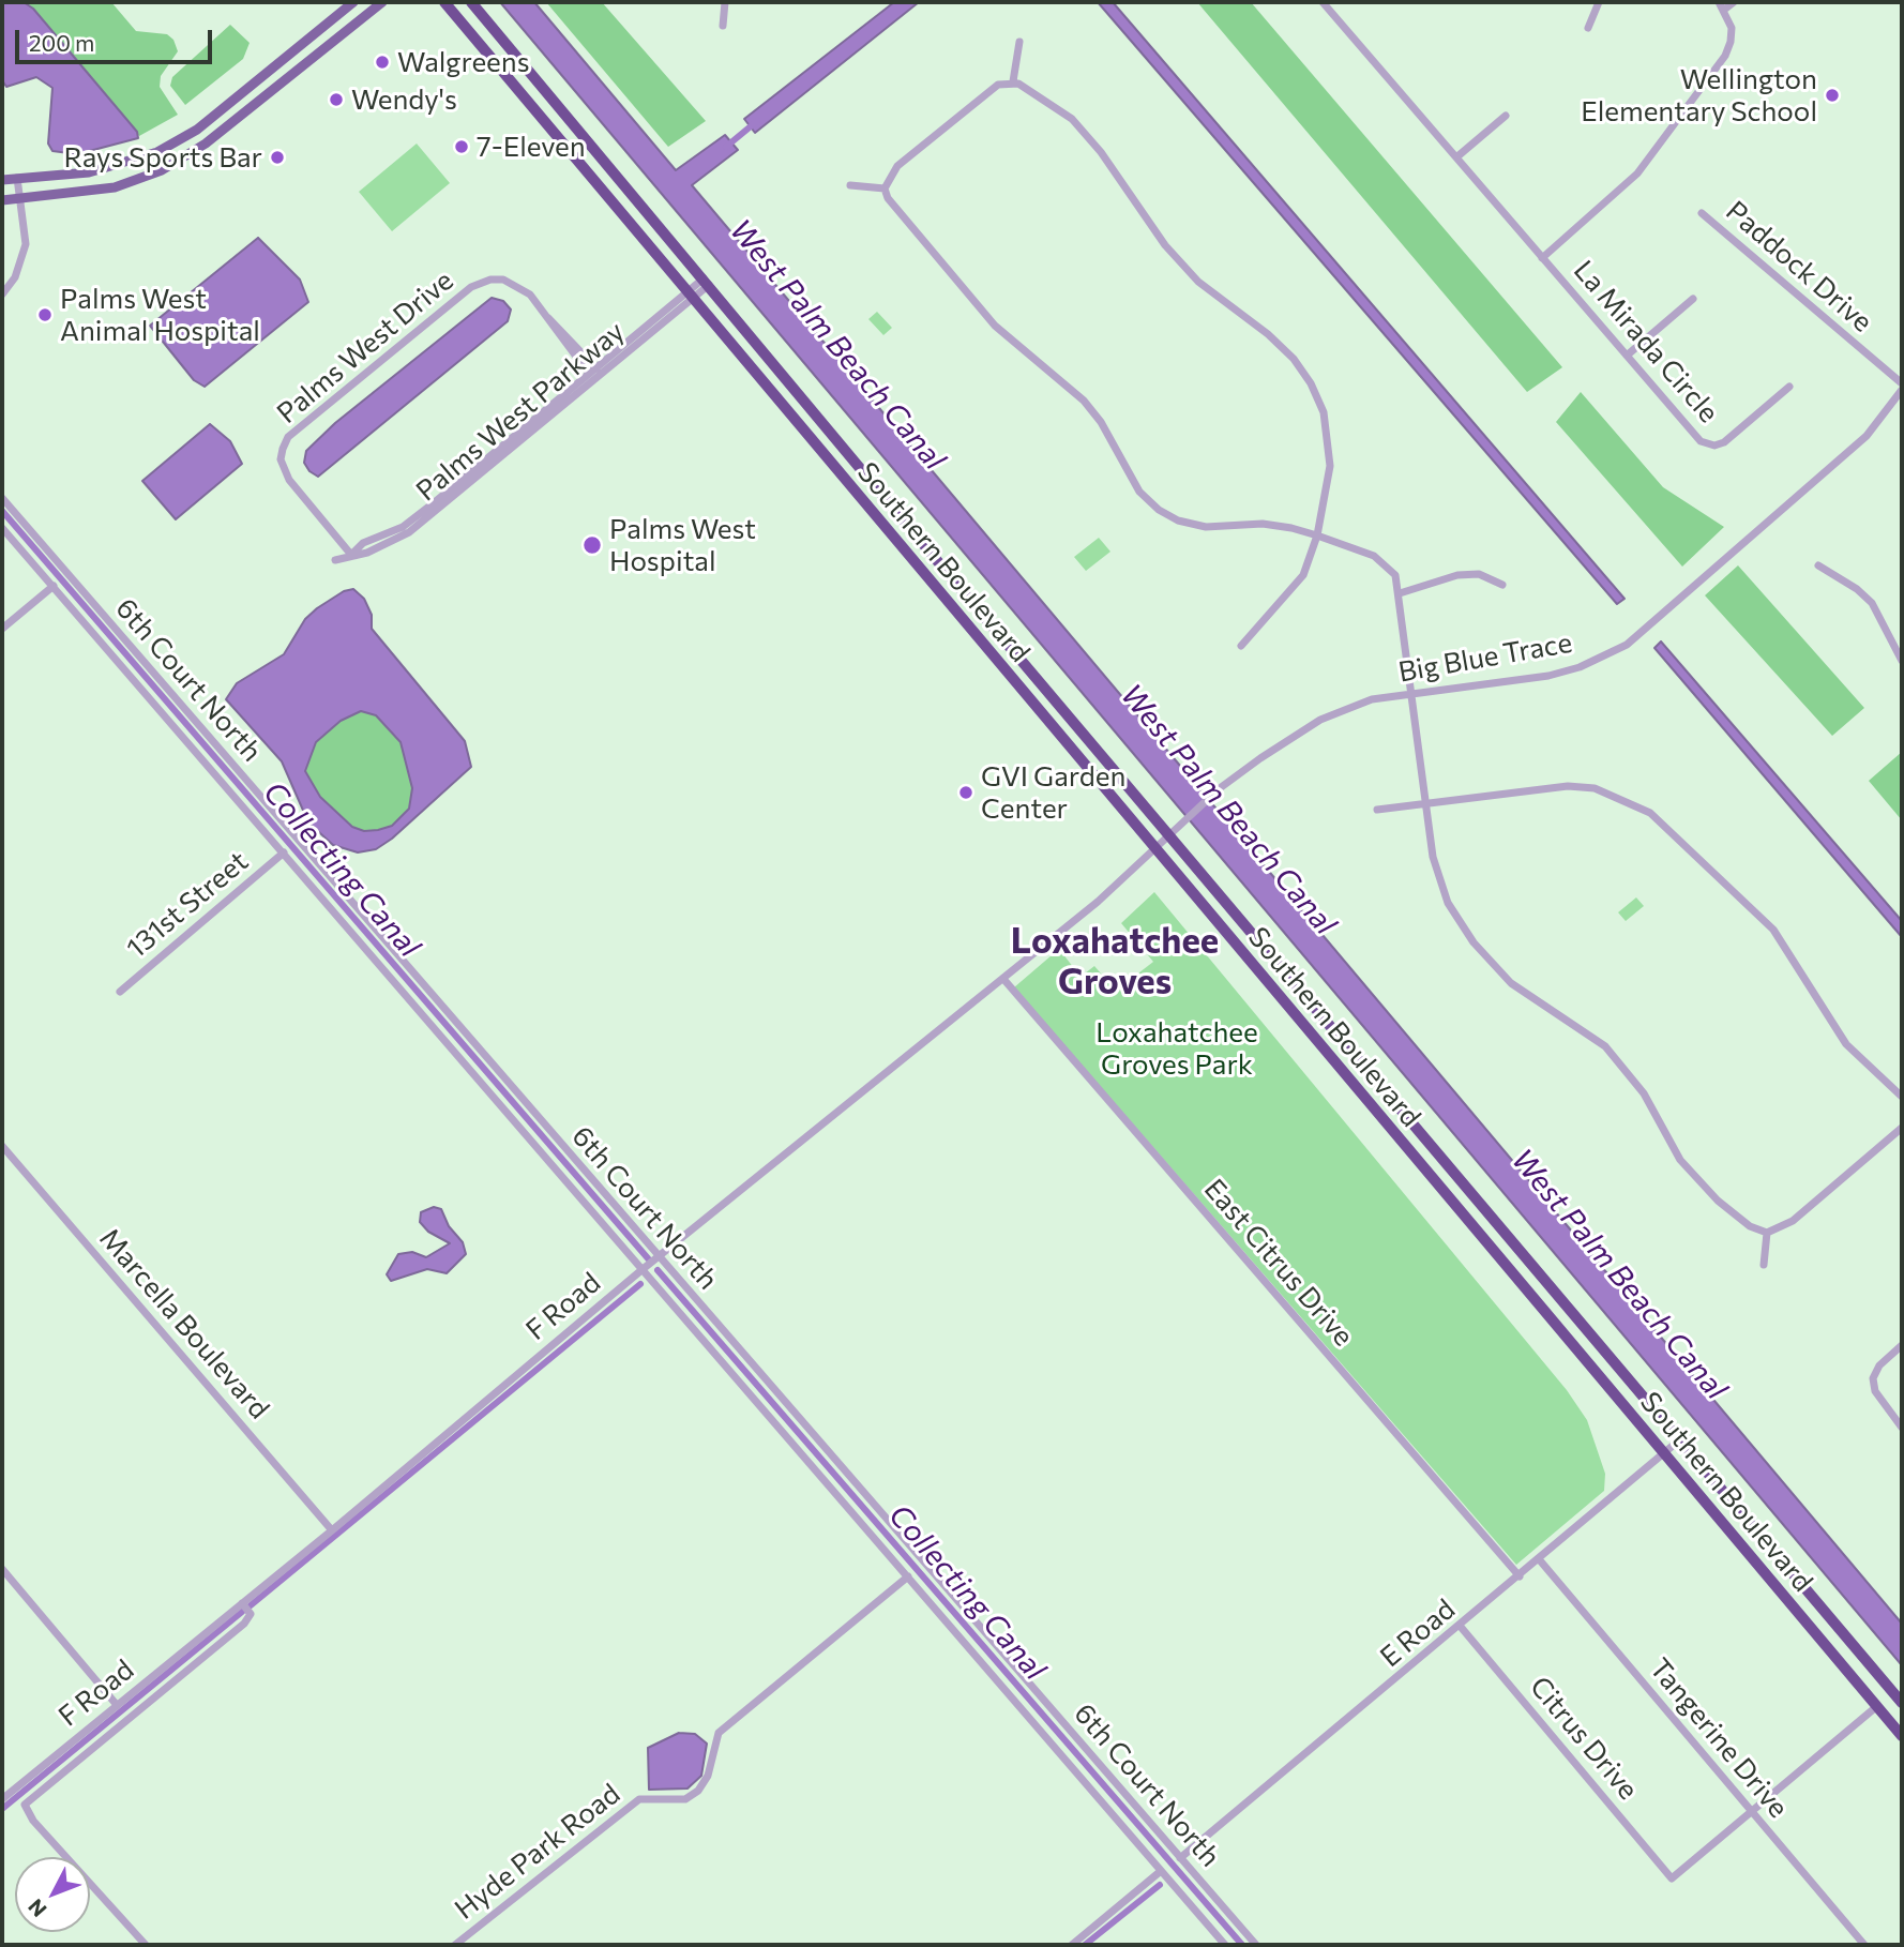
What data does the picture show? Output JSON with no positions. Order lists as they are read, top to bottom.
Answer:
{
  "streets": {
    "highway": ["Southern Boulevard"],
    "street": [
      "Paddock Drive",
      "La Mirada Circle",
      "Palms West Drive",
      "Palms West Parkway",
      "Big Blue Trace",
      "6th Court North",
      "131st Street",
      "East Citrus Drive",
      "F Road",
      "Marcella Boulevard",
      "E Road",
      "Citrus Drive",
      "Tangerine Drive",
      "Hyde Park Road"
    ]
  },
  "crossings": [
    ["Palms West Drive", "Palms West Parkway"],
    ["Palms West Parkway", "Southern Boulevard"],
    ["Southern Boulevard", "Big Blue Trace"],
    ["Southern Boulevard", "F Road"],
    ["Southern Boulevard", "E Road"],
    ["Big Blue Trace", "F Road"],
    ["6th Court North", "F Road"],
    ["6th Court North", "E Road"],
    ["East Citrus Drive", "F Road"],
    ["East Citrus Drive", "E Road"],
    ["F Road", "Marcella Boulevard"],
    ["E Road", "Citrus Drive"],
    ["E Road", "Tangerine Drive"],
    ["Citrus Drive", "Tangerine Drive"]
  ],
  "districts": ["Loxahatchee Groves"],
  "water": ["West Palm Beach Canal", "Collecting Canal"],
  "parks": ["Loxahatchee Groves Park"],
  "places": [
    "Walgreens",
    "Wellington Elementary School",
    "Wendy's",
    "7-Eleven",
    "Rays Sports Bar",
    "Palms West Animal Hospital",
    "Palms West Hospital",
    "GVI Garden Center"
  ],
  "scale_bar": "200 m",
  "north": "bottom left"
}
